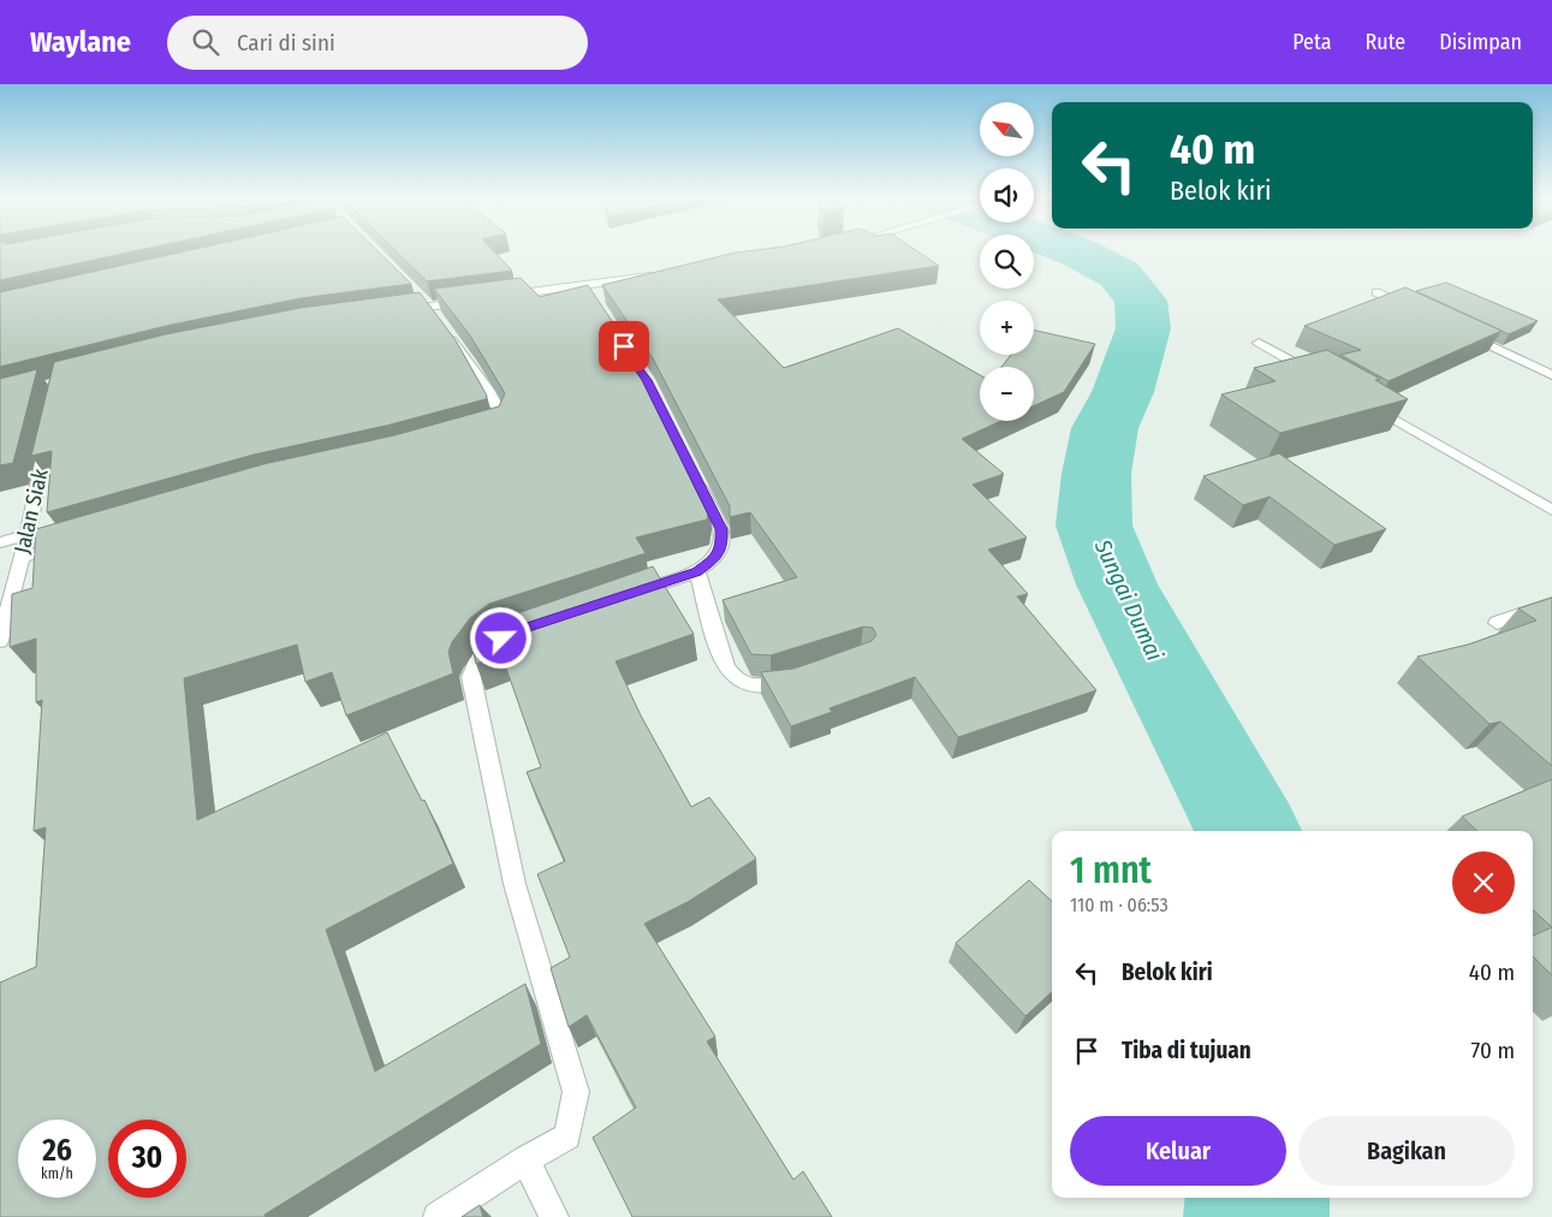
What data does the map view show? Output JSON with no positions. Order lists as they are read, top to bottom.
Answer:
{
  "streets": {
    "street": ["Jalan Siak"]
  },
  "water": ["Sungai Dumai"],
  "north": "top left",
  "page": {
    "header": "Waylane",
    "search": "Cari di sini",
    "nav": ["Peta", "Rute", "Disimpan"],
    "map_buttons": ["+", "−"],
    "turn": ["40 m", "Belok kiri"],
    "heading": ["1 mnt", "110 m · 06:53"],
    "list": [
      {
        "name": "Belok kiri",
        "value": "40 m"
      },
      {
        "name": "Tiba di tujuan",
        "value": "70 m"
      }
    ],
    "buttons": ["Keluar", "Bagikan"],
    "speed": "26 km/h",
    "limit": "30"
  }
}
